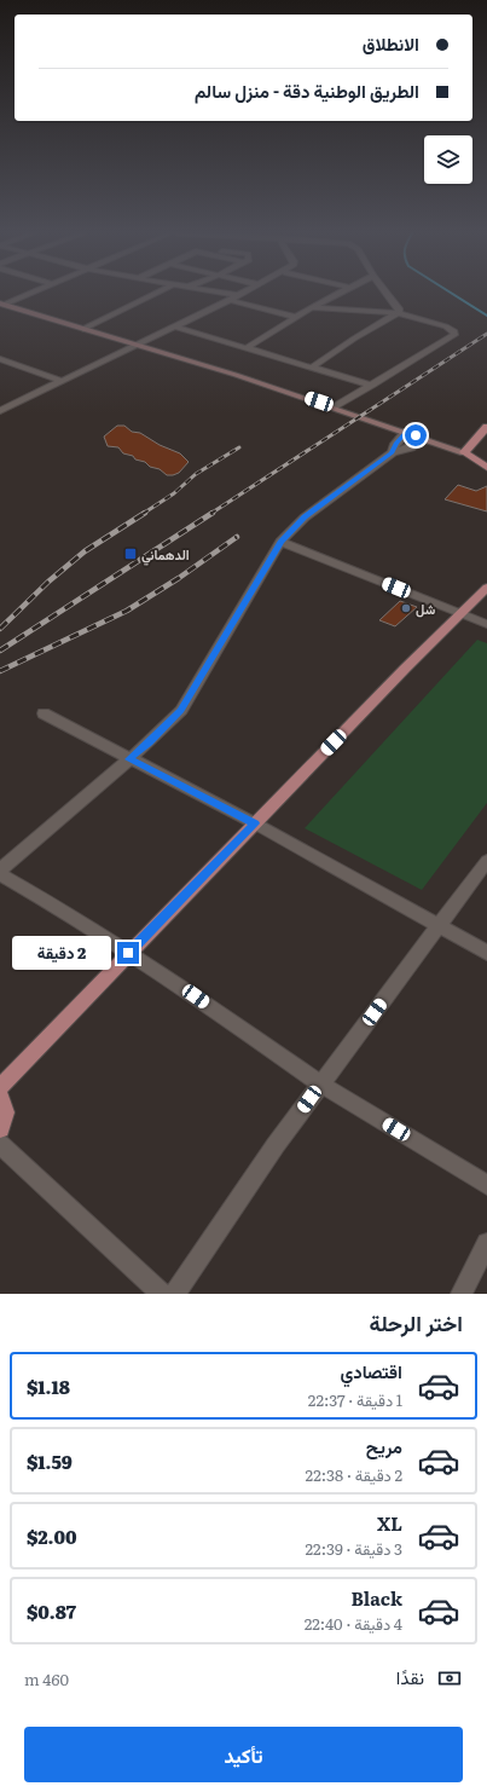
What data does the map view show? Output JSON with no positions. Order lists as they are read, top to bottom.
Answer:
{
  "places": {
    "transit": ["الدهماني"],
    "other": ["شل"]
  },
  "page": {
    "banner": ["الانطلاق", "الطريق الوطنية دقة - منزل سالم"],
    "bubble": "2 دقيقة",
    "heading": "اختر الرحلة",
    "list": [
      {
        "name": "اقتصادي",
        "note": "1 دقيقة · 22:37",
        "value": "$1.18"
      },
      {
        "name": "مريح",
        "note": "2 دقيقة · 22:38",
        "value": "$1.59"
      },
      {
        "name": "XL",
        "note": "3 دقيقة · 22:39",
        "value": "$2.00"
      },
      {
        "name": "Black",
        "note": "4 دقيقة · 22:40",
        "value": "$0.87"
      }
    ],
    "pay": ["نقدًا", "460 m"],
    "buttons": "تأكيد"
  }
}
